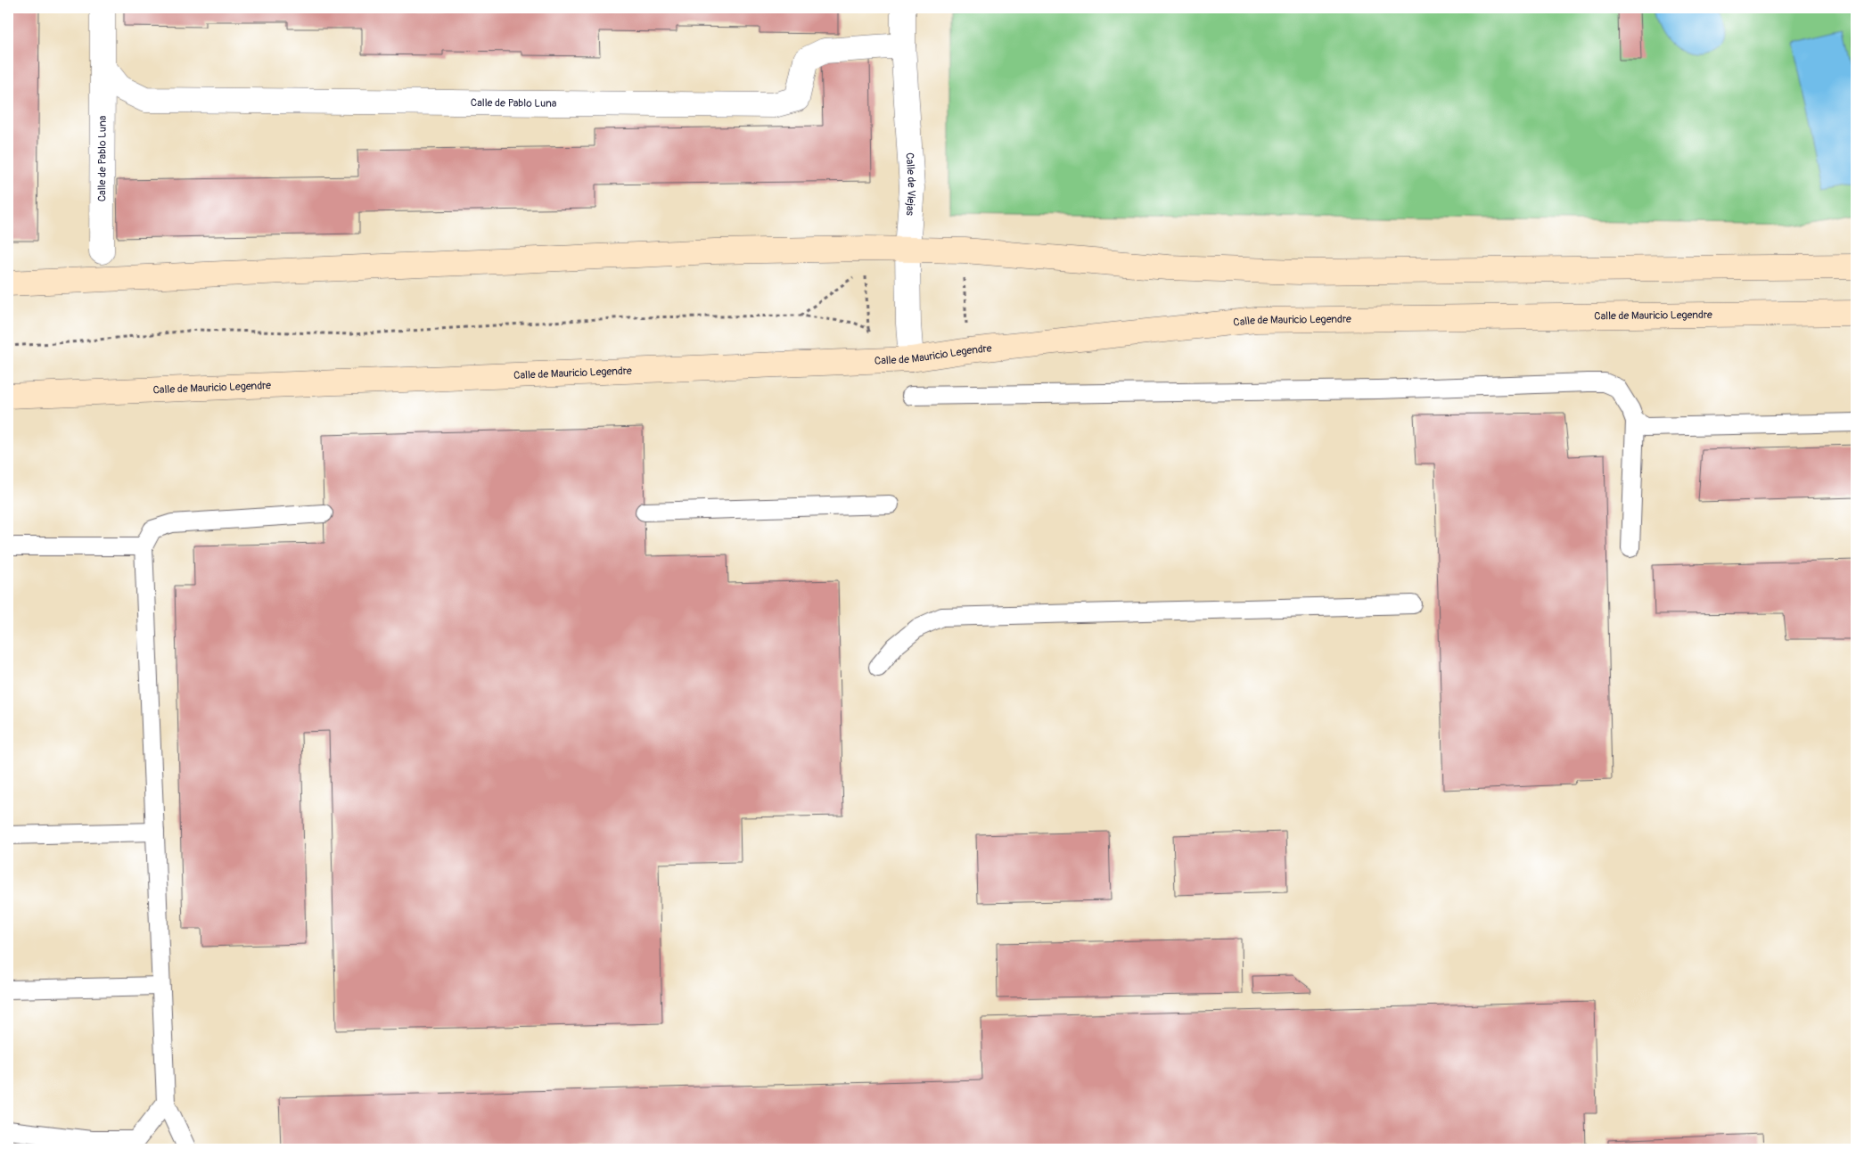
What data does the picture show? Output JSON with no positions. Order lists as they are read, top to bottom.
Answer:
{
  "streets": {
    "street": ["Calle de Pablo Luna", "Calle de Viejas", "Calle de Mauricio Legendre"]
  },
  "crossings": [
    ["Calle de Pablo Luna", "Calle de Viejas"],
    ["Calle de Viejas", "Calle de Mauricio Legendre"]
  ]
}
